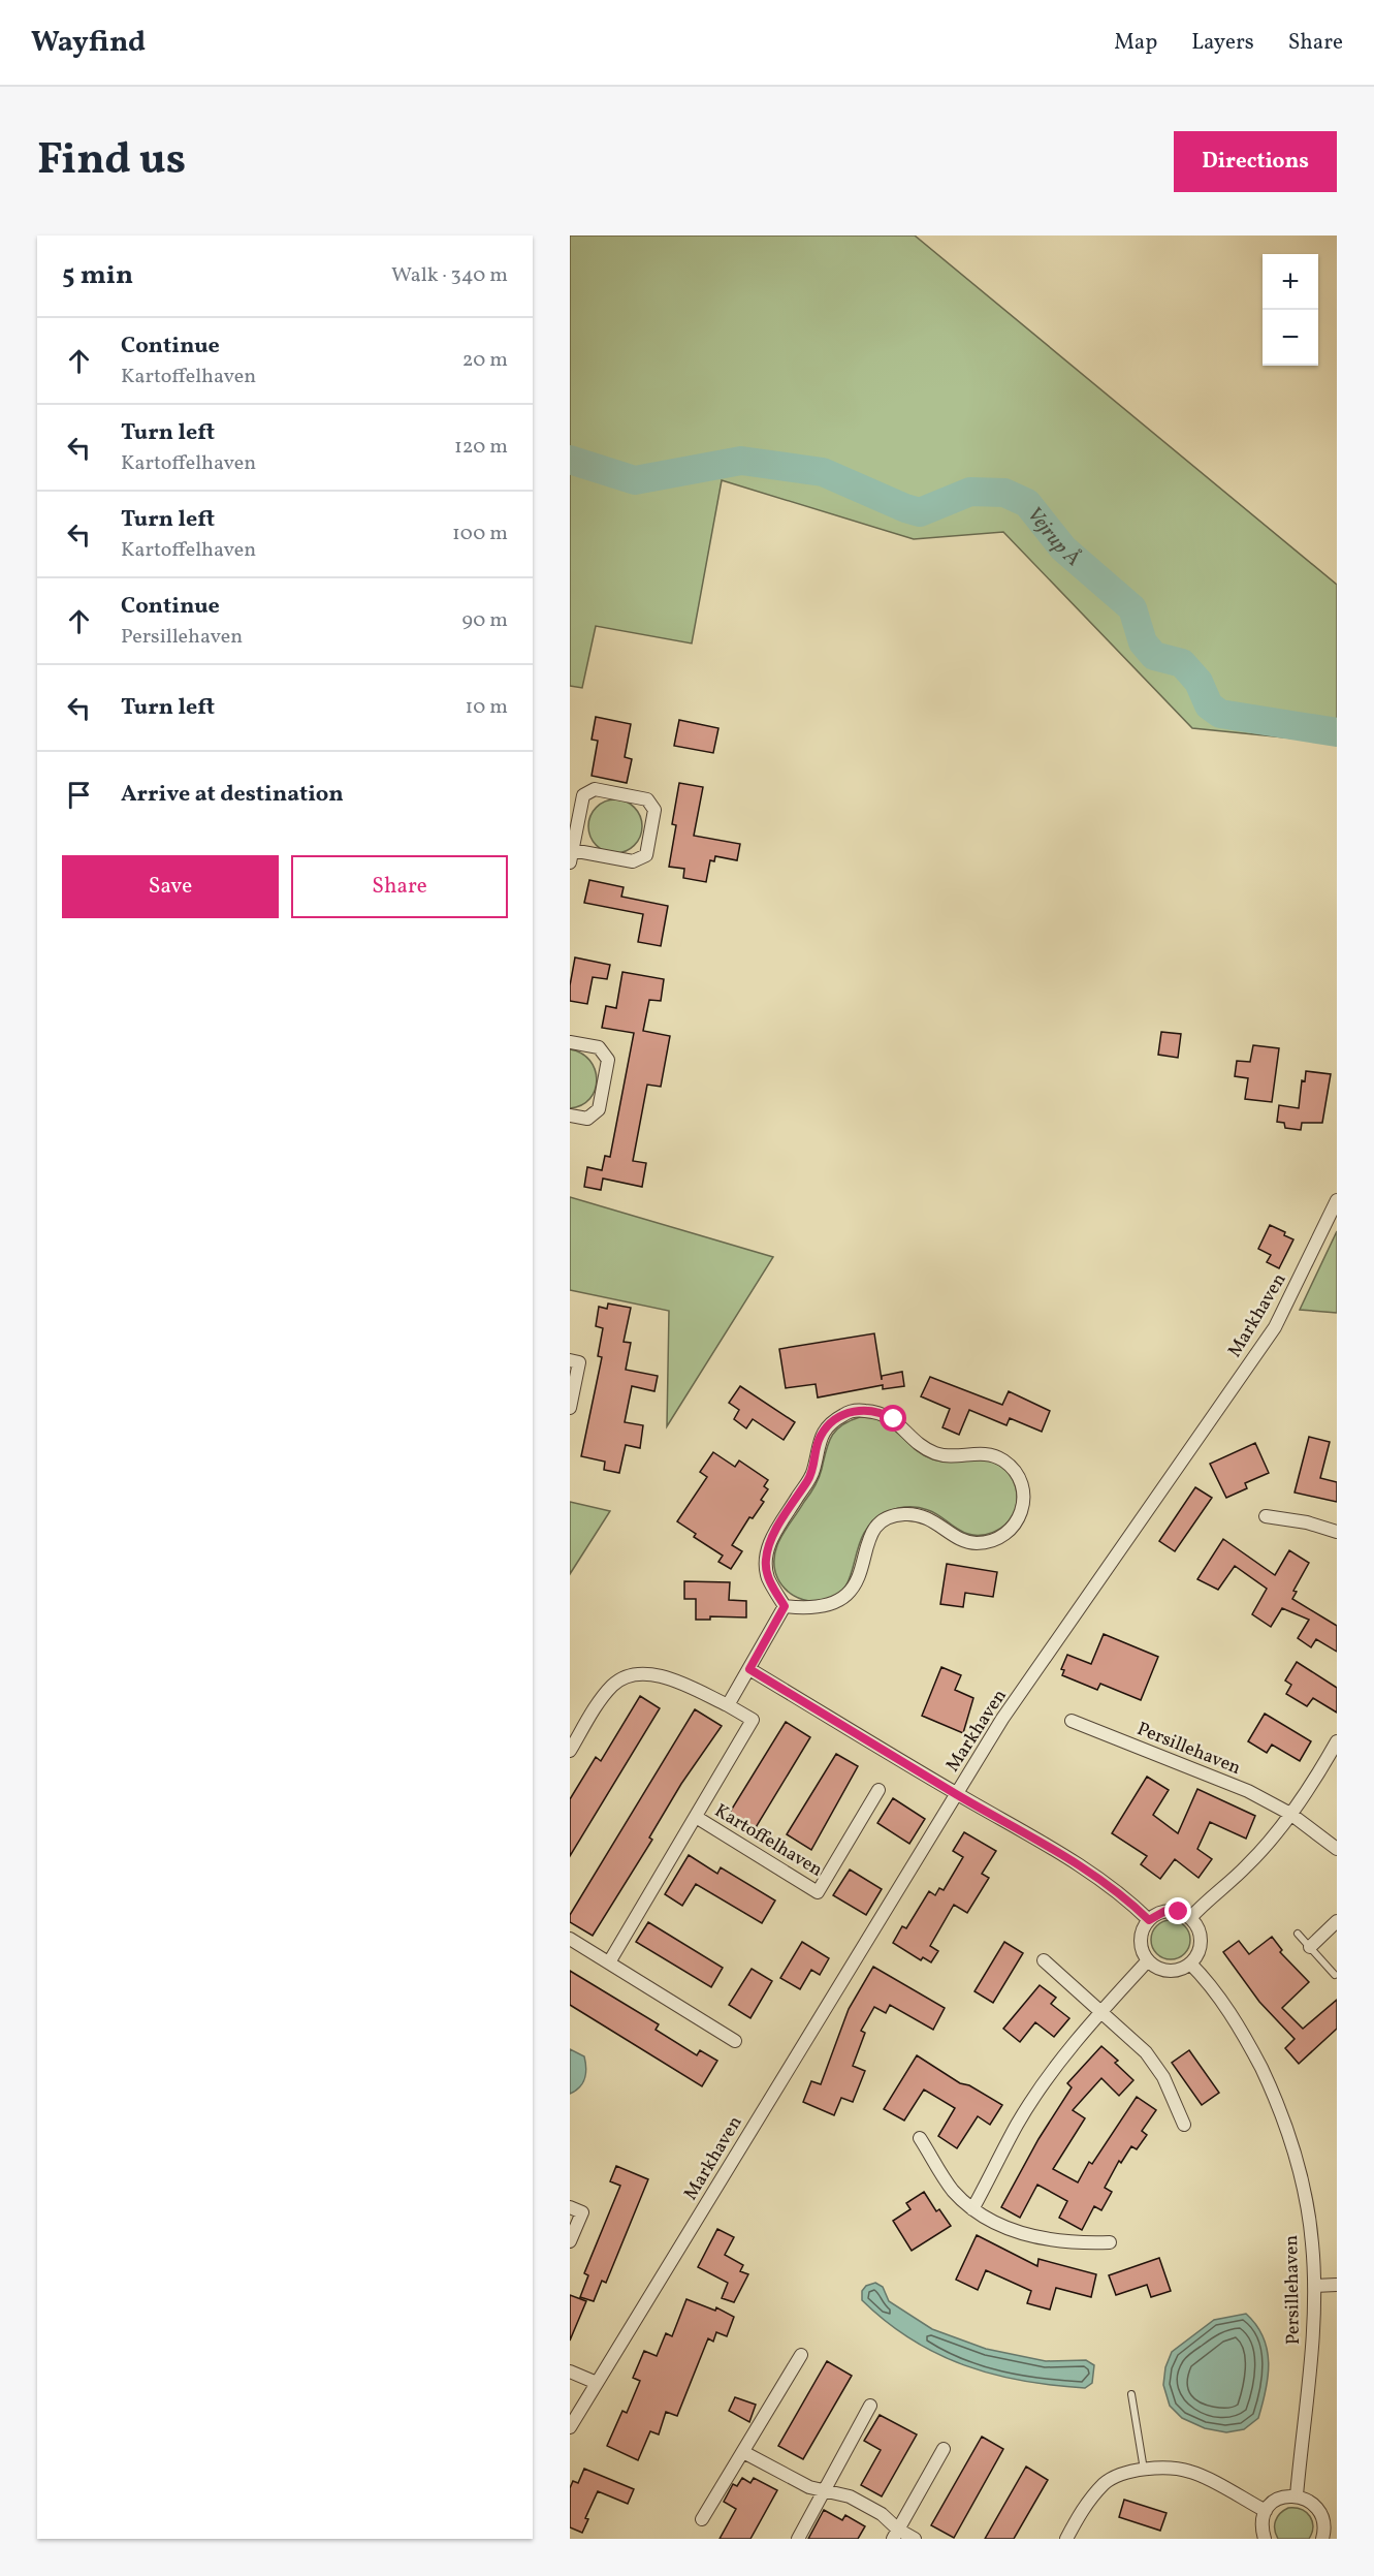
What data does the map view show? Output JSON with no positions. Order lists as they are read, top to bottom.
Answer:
{
  "streets": {
    "street": ["Markhaven", "Persillehaven", "Kartoffelhaven"]
  },
  "water": ["Vejrup Å"],
  "page": {
    "header": "Wayfind",
    "nav": ["Map", "Layers", "Share"],
    "title": "Find us",
    "buttons": [
      "Directions",
      ["Save", "Share"]
    ],
    "heading": ["5 min", "Walk · 340 m"],
    "map_buttons": ["+", "−"],
    "list": [
      ["Continue", "Kartoffelhaven", "20 m"],
      ["Turn left", "Kartoffelhaven", "120 m"],
      ["Turn left", "Kartoffelhaven", "100 m"],
      ["Continue", "Persillehaven", "90 m"],
      ["Turn left", "10 m"],
      "Arrive at destination"
    ]
  }
}
